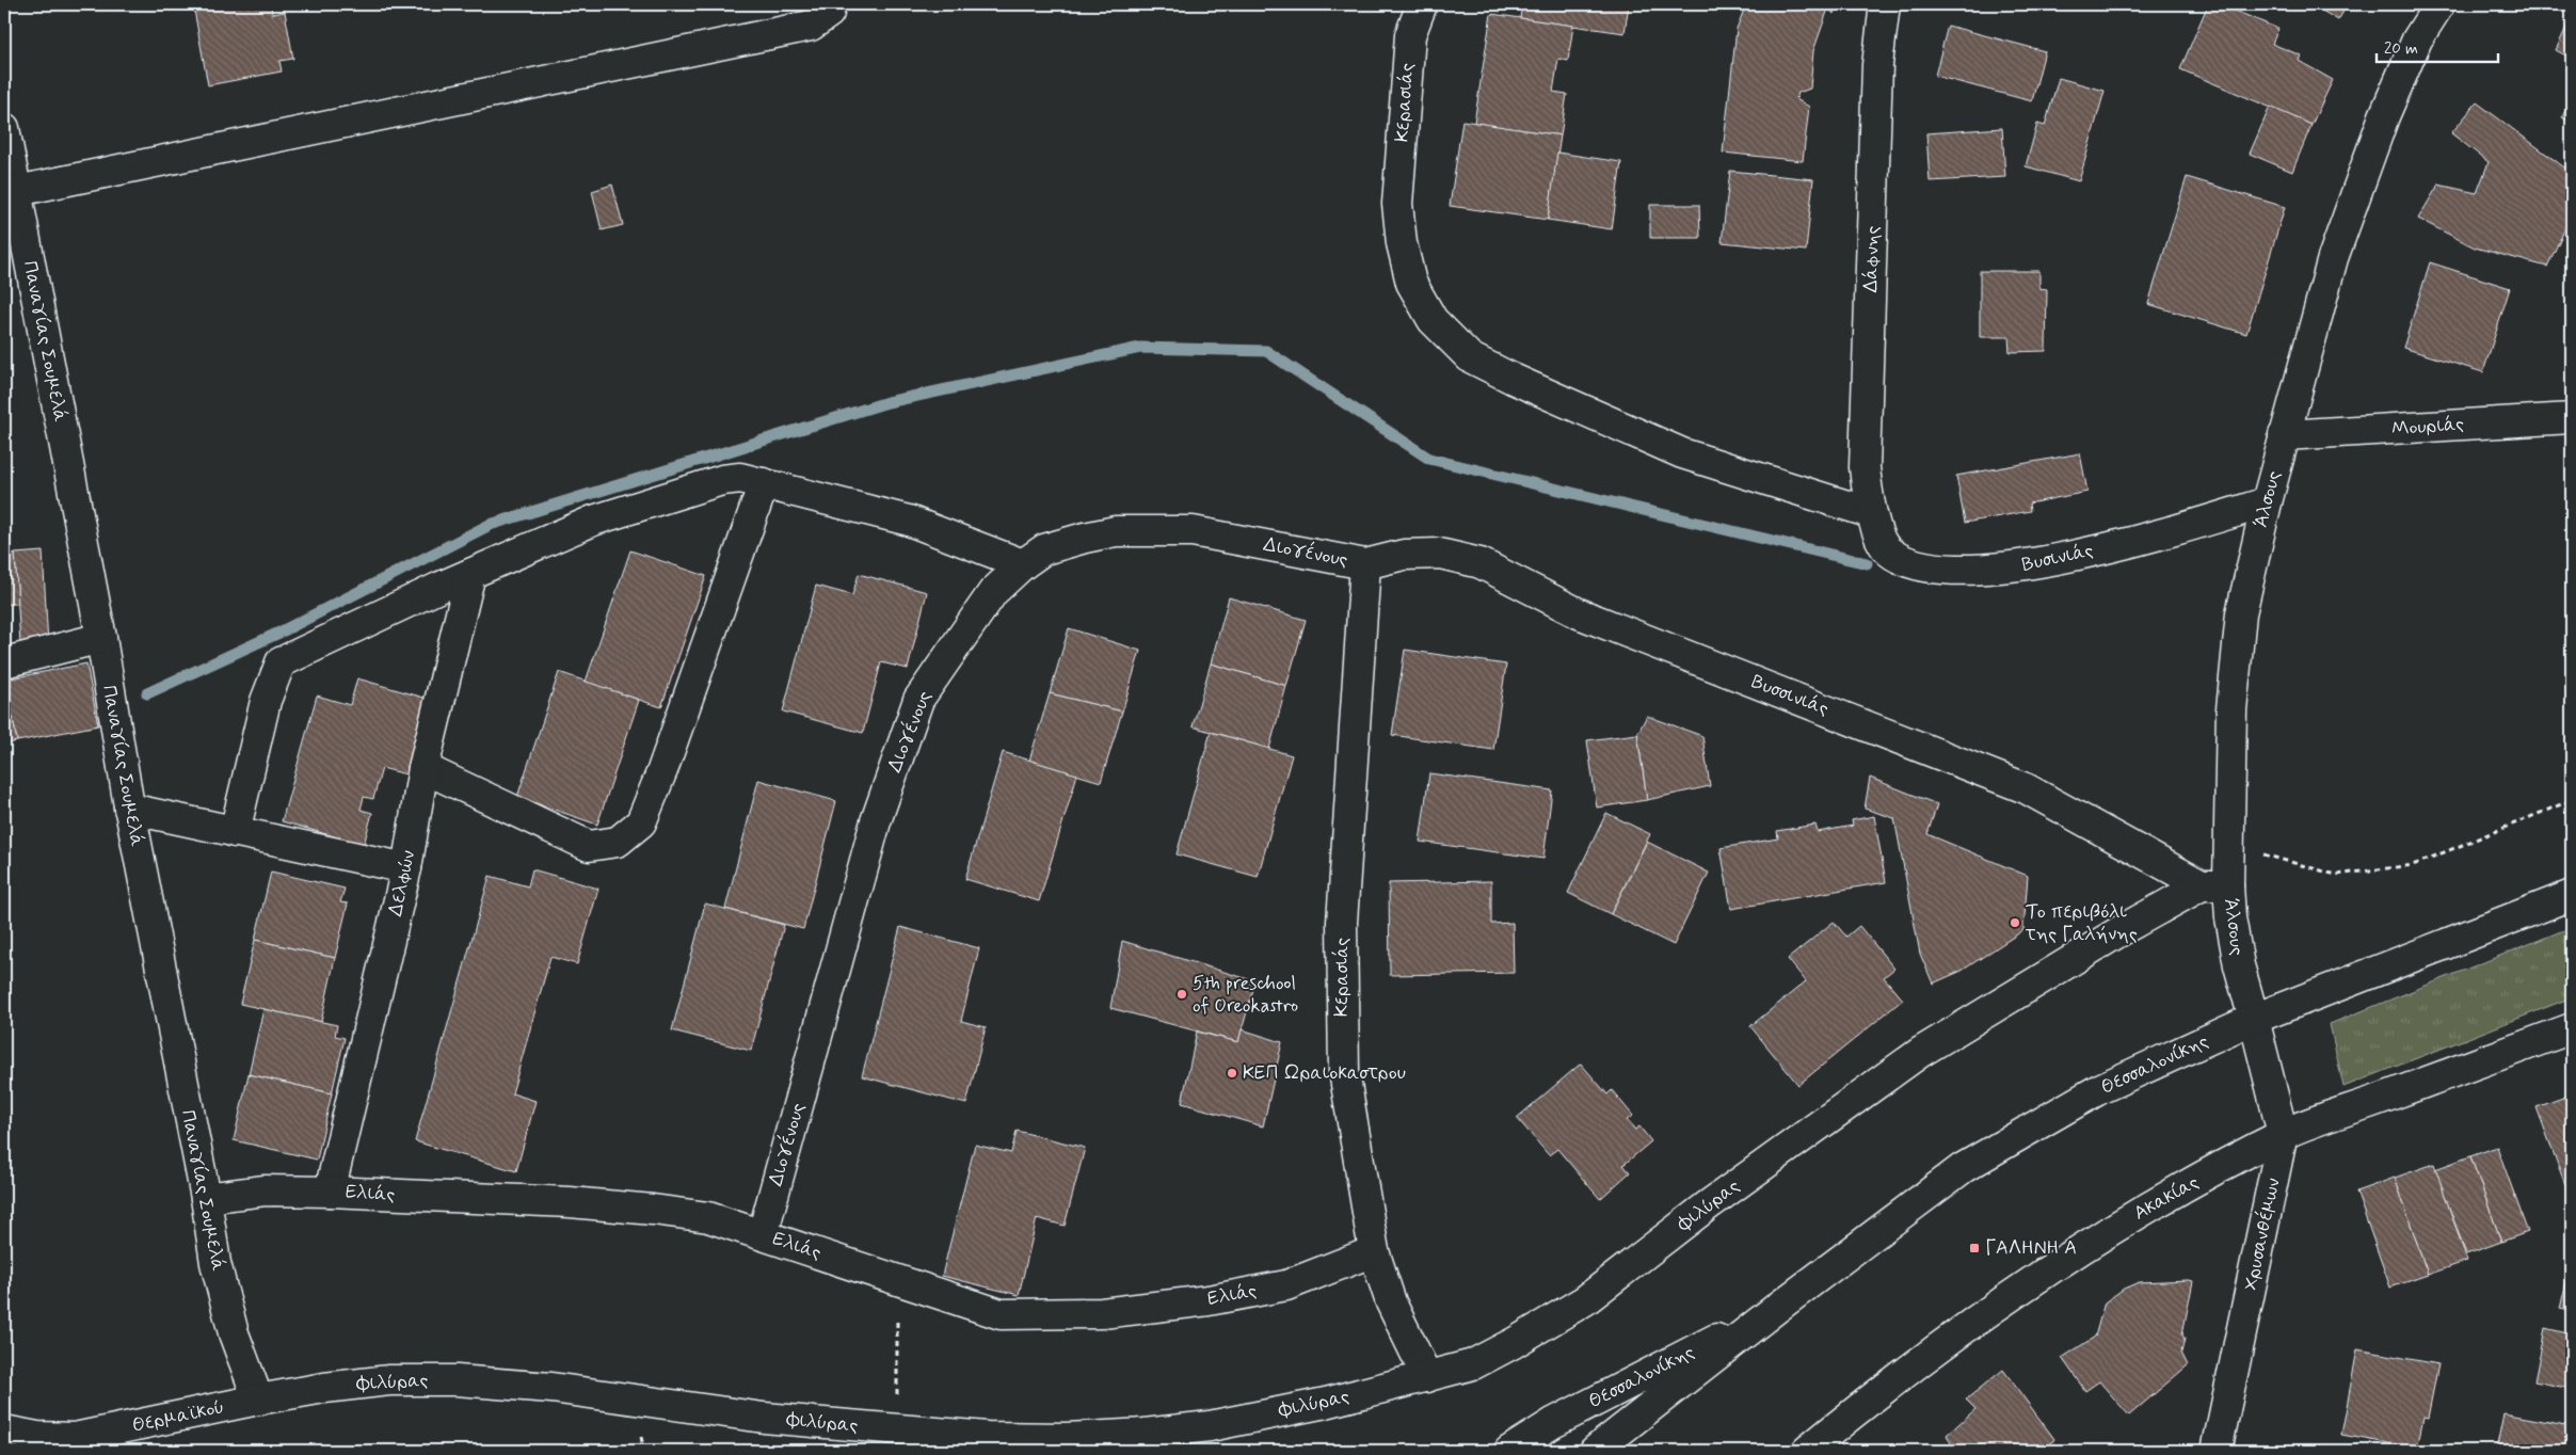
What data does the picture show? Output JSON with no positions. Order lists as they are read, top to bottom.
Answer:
{
  "streets": {
    "street": [
      "Κερασιάς",
      "Δάφνης",
      "Παναγίας Σουμελά",
      "Μουριάς",
      "Άλσους",
      "Διογένους",
      "Βυσινιάς",
      "Βυσσινιάς",
      "Δελφών",
      "Θεσσαλονίκης",
      "Ελιάς",
      "Ακακίας",
      "Φιλύρας",
      "Χρυσανθέμων",
      "Θερμαϊκού"
    ]
  },
  "crossings": [
    ["Κερασιάς", "Δάφνης"],
    ["Κερασιάς", "Διογένους"],
    ["Κερασιάς", "Βυσινιάς"],
    ["Κερασιάς", "Βυσσινιάς"],
    ["Κερασιάς", "Ελιάς"],
    ["Κερασιάς", "Φιλύρας"],
    ["Δάφνης", "Βυσινιάς"],
    ["Παναγίας Σουμελά", "Ελιάς"],
    ["Παναγίας Σουμελά", "Φιλύρας"],
    ["Παναγίας Σουμελά", "Θερμαϊκού"],
    ["Μουριάς", "Άλσους"],
    ["Άλσους", "Βυσινιάς"],
    ["Άλσους", "Βυσσινιάς"],
    ["Άλσους", "Θεσσαλονίκης"],
    ["Άλσους", "Φιλύρας"],
    ["Άλσους", "Χρυσανθέμων"],
    ["Διογένους", "Βυσσινιάς"],
    ["Διογένους", "Ελιάς"],
    ["Βυσσινιάς", "Φιλύρας"],
    ["Δελφών", "Ελιάς"],
    ["Θεσσαλονίκης", "Χρυσανθέμων"],
    ["Ακακίας", "Χρυσανθέμων"],
    ["Φιλύρας", "Θερμαϊκού"]
  ],
  "places": {
    "other": ["Το περιβόλι της Γαλήνης", "5th preschool of Oreokastro", "ΚΕΠ Ωραιοκαστρου"],
    "transit": ["ΓΑΛΗΝΗ Α"]
  },
  "scale_bar": "20 m"
}
